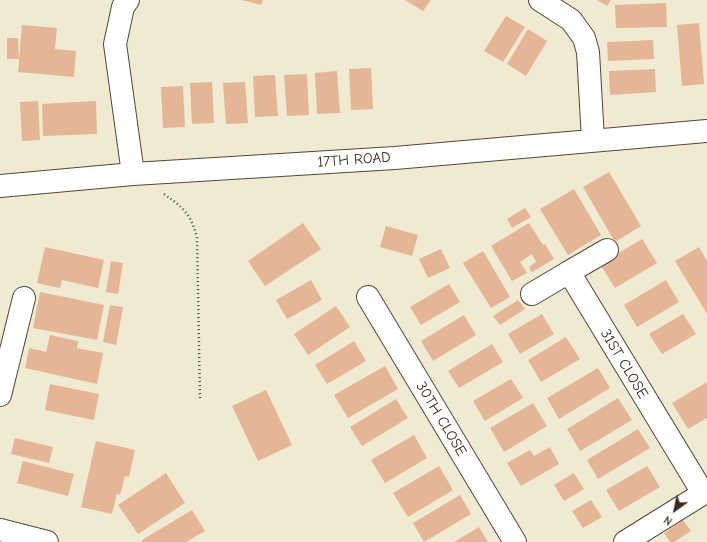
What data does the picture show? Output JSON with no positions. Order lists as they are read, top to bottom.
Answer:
{
  "streets": {
    "street": ["17TH ROAD", "31ST CLOSE", "30TH CLOSE"]
  },
  "north": "bottom left"
}
